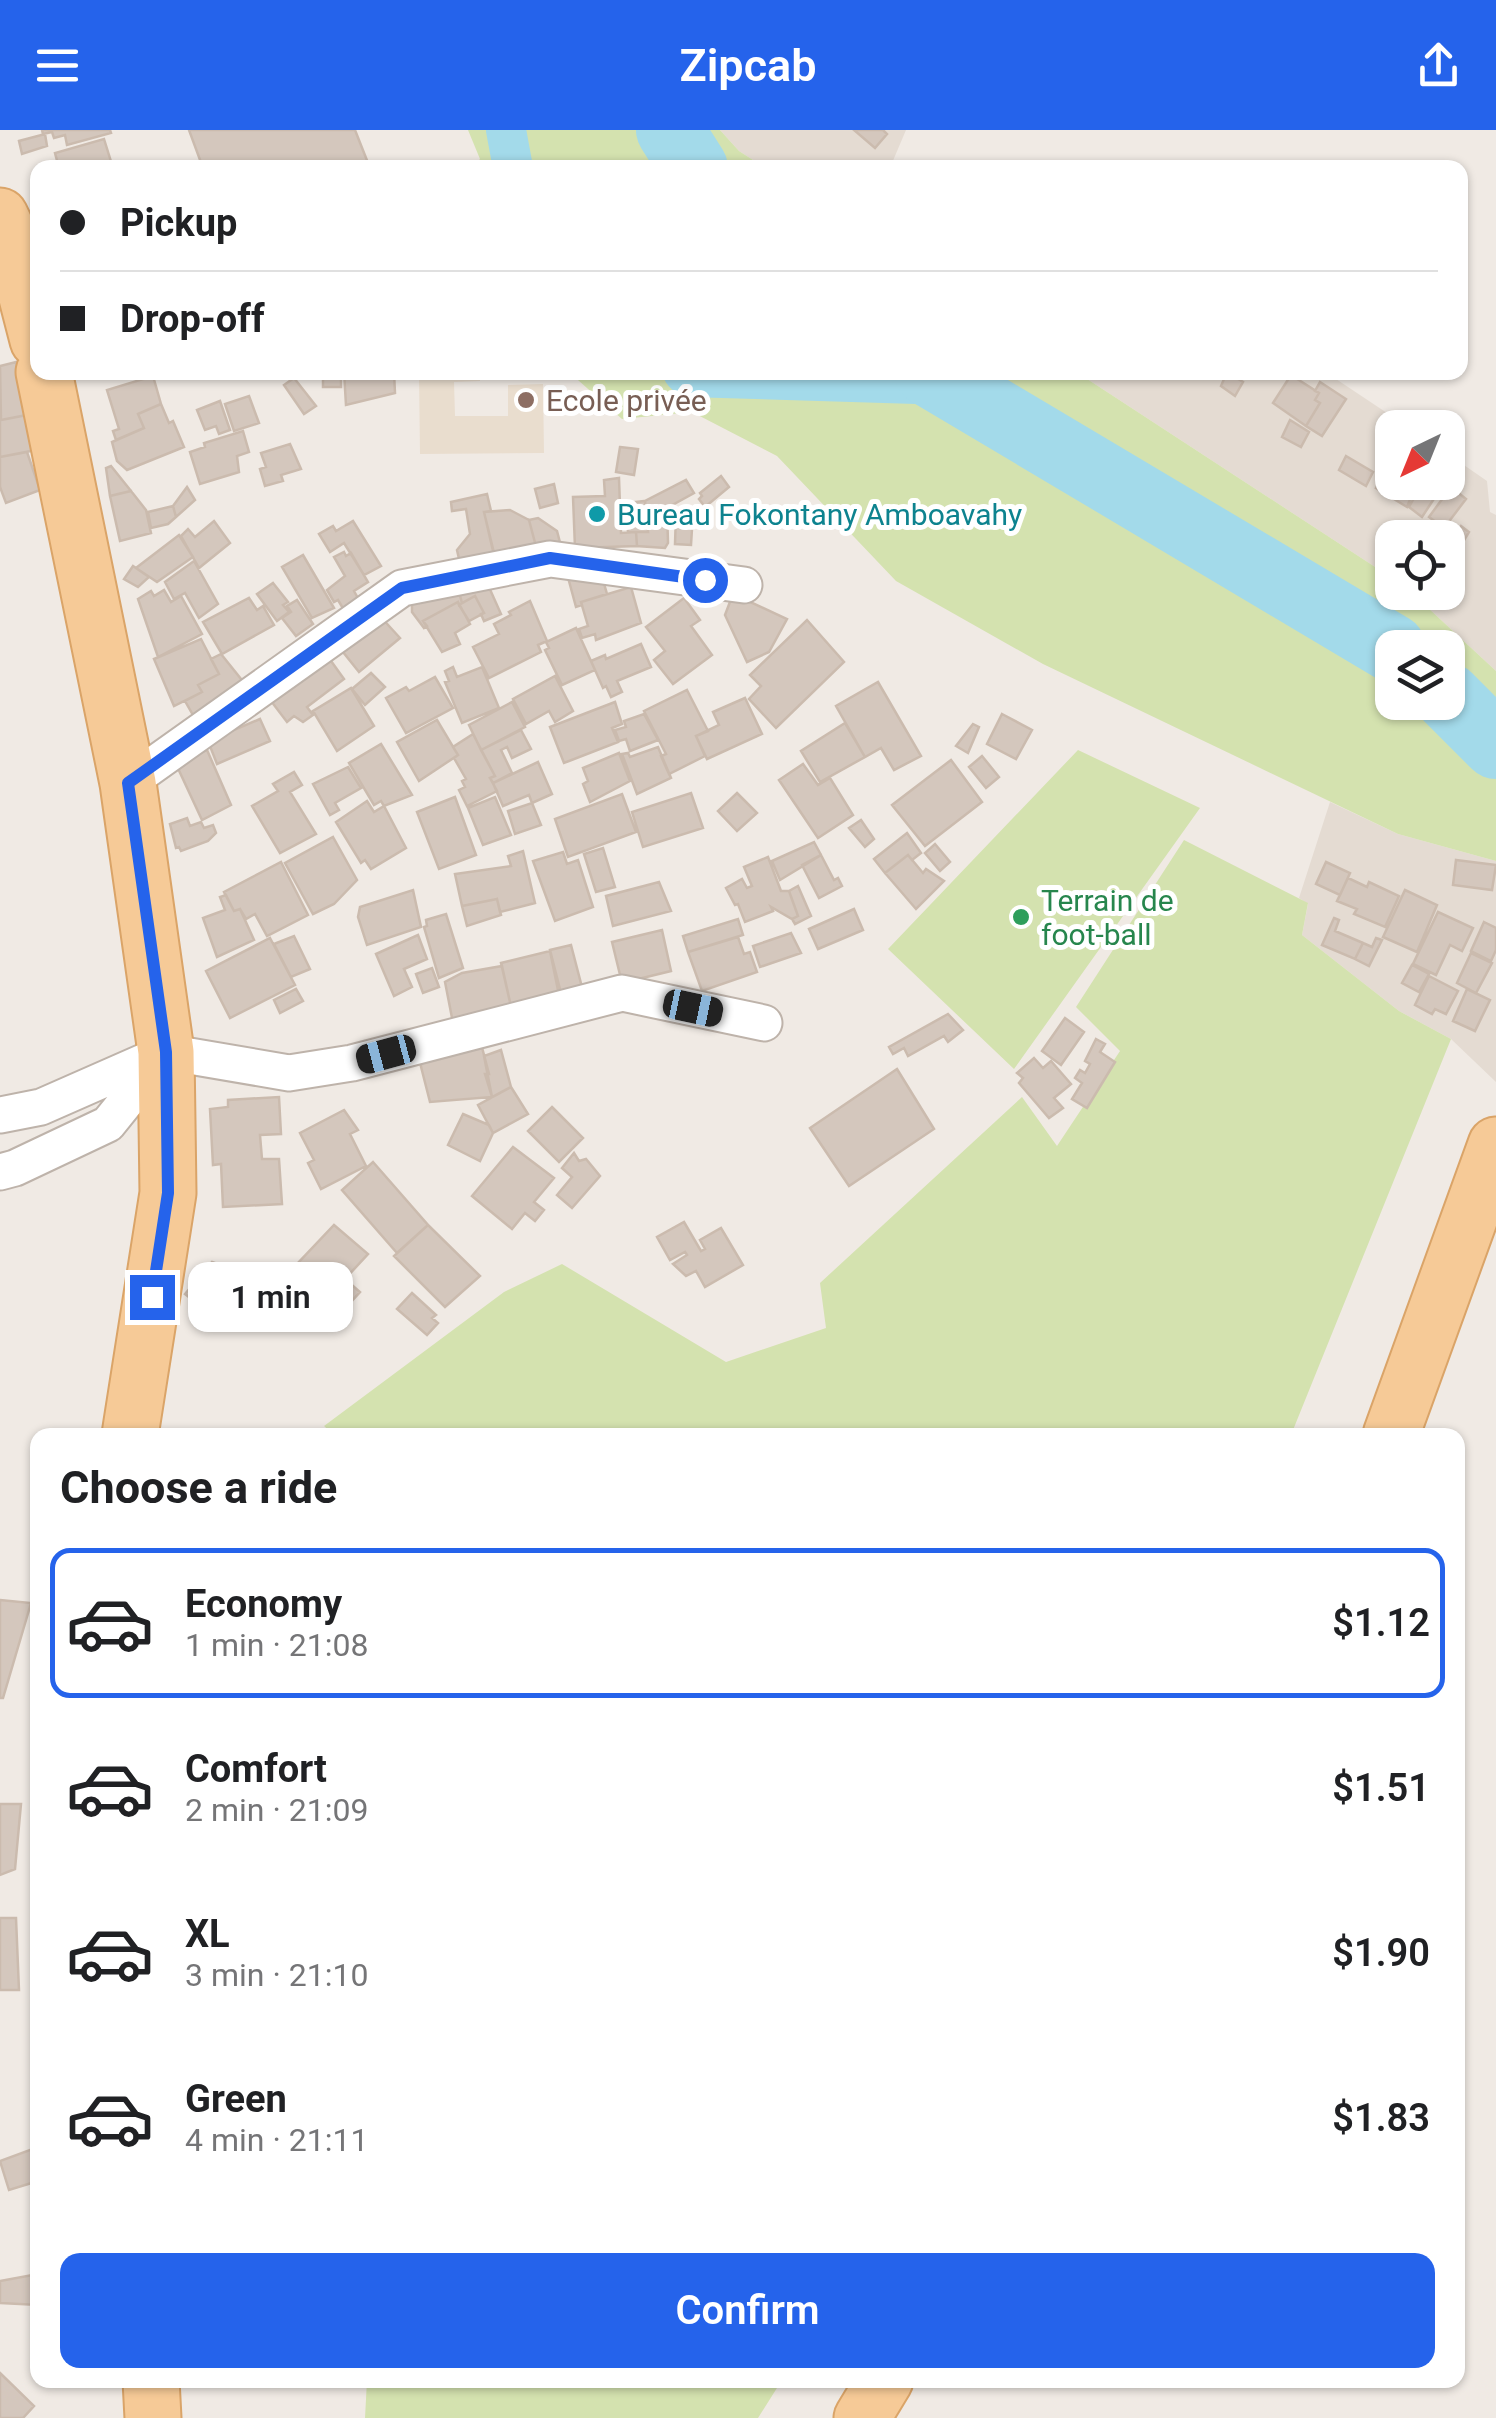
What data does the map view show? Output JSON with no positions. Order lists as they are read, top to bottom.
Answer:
{
  "places": ["Ecole privée", "Bureau Fokontany Amboavahy", "Terrain de foot-ball"],
  "north": "bottom left",
  "page": {
    "header": "Zipcab",
    "banner": ["Pickup", "Drop-off"],
    "bubble": "1 min",
    "heading": "Choose a ride",
    "list": [
      {
        "name": "Economy",
        "note": "1 min · 21:08",
        "value": "$1.12"
      },
      {
        "name": "Comfort",
        "note": "2 min · 21:09",
        "value": "$1.51"
      },
      {
        "name": "XL",
        "note": "3 min · 21:10",
        "value": "$1.90"
      },
      {
        "name": "Green",
        "note": "4 min · 21:11",
        "value": "$1.83"
      }
    ],
    "buttons": "Confirm"
  }
}
